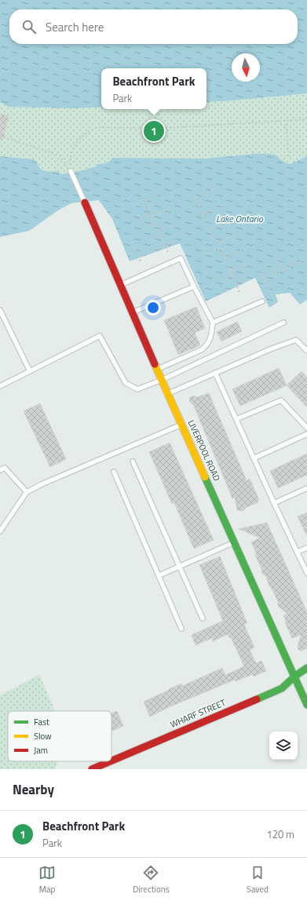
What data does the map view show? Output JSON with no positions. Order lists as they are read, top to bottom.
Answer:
{
  "streets": {
    "street": ["LIVERPOOL ROAD", "WHARF STREET"]
  },
  "crossings": [
    ["LIVERPOOL ROAD", "WHARF STREET"]
  ],
  "water": ["Lake Ontario"],
  "legend": ["Fast", "Slow", "Jam"],
  "north": "bottom",
  "page": {
    "search": "Search here",
    "popup": ["Beachfront Park", "Park"],
    "pins": "1",
    "heading": "Nearby",
    "list": [
      {
        "mark": "1",
        "name": "Beachfront Park",
        "note": "Park",
        "value": "120 m"
      }
    ],
    "nav": ["Map", "Directions", "Saved"]
  }
}
